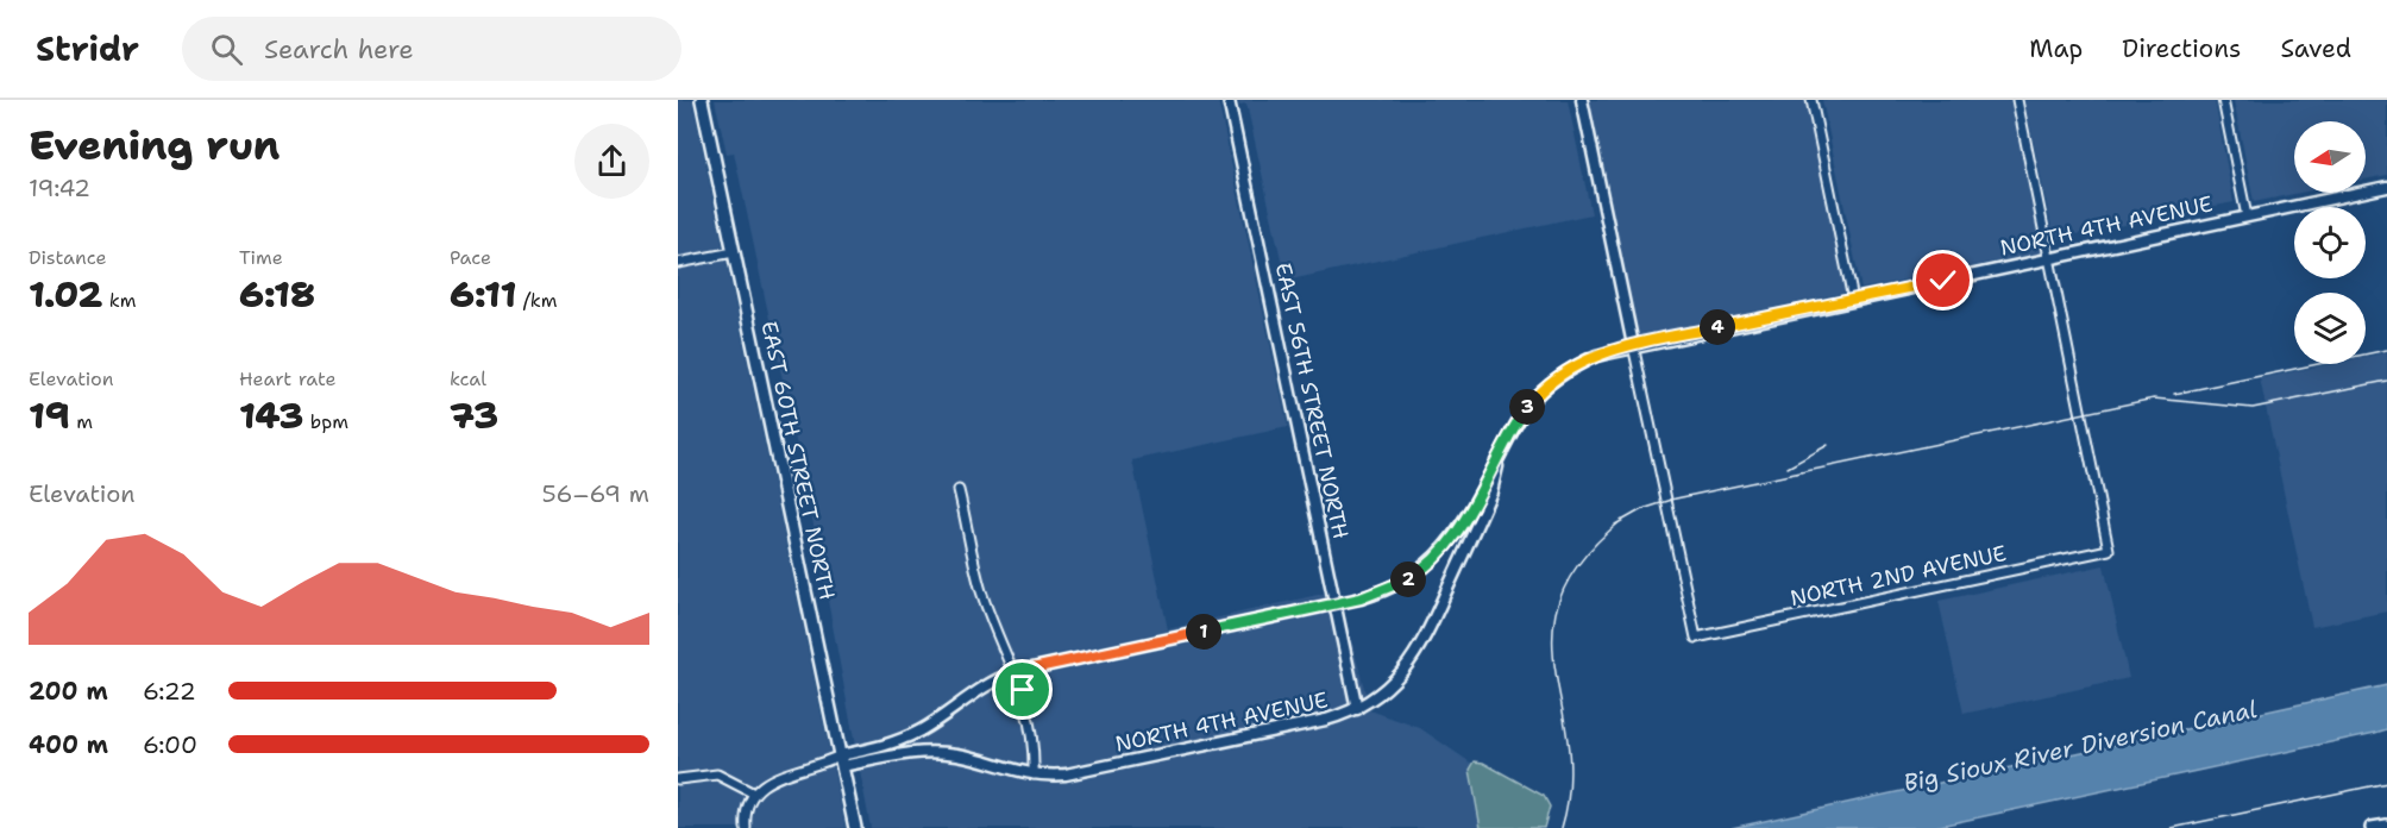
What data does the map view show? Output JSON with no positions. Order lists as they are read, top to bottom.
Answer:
{
  "streets": {
    "main road": ["EAST 60TH STREET NORTH"],
    "street": ["NORTH 4TH AVENUE", "EAST 56TH STREET NORTH", "NORTH 2ND AVENUE"]
  },
  "crossings": [
    ["NORTH 4TH AVENUE", "EAST 56TH STREET NORTH"],
    ["NORTH 4TH AVENUE", "EAST 60TH STREET NORTH"],
    ["NORTH 4TH AVENUE", "NORTH 2ND AVENUE"]
  ],
  "water": ["Big Sioux River Diversion Canal"],
  "north": "left",
  "page": {
    "header": "Stridr",
    "search": "Search here",
    "nav": ["Map", "Directions", "Saved"],
    "heading": ["Evening run", "19:42"],
    "stats": [
      ["Distance", "1.02 km"],
      ["Time", "6:18"],
      ["Pace", "6:11 /km"],
      ["Elevation", "19 m"],
      ["Heart rate", "143 bpm"],
      ["kcal", "73"]
    ],
    "pins": [
      "4",
      "3",
      "2",
      "1"
    ],
    "chart": ["Elevation", "56–69 m"],
    "list": [
      {
        "name": "200 m",
        "note": "6:22"
      },
      {
        "name": "400 m",
        "note": "6:00"
      }
    ]
  }
}
